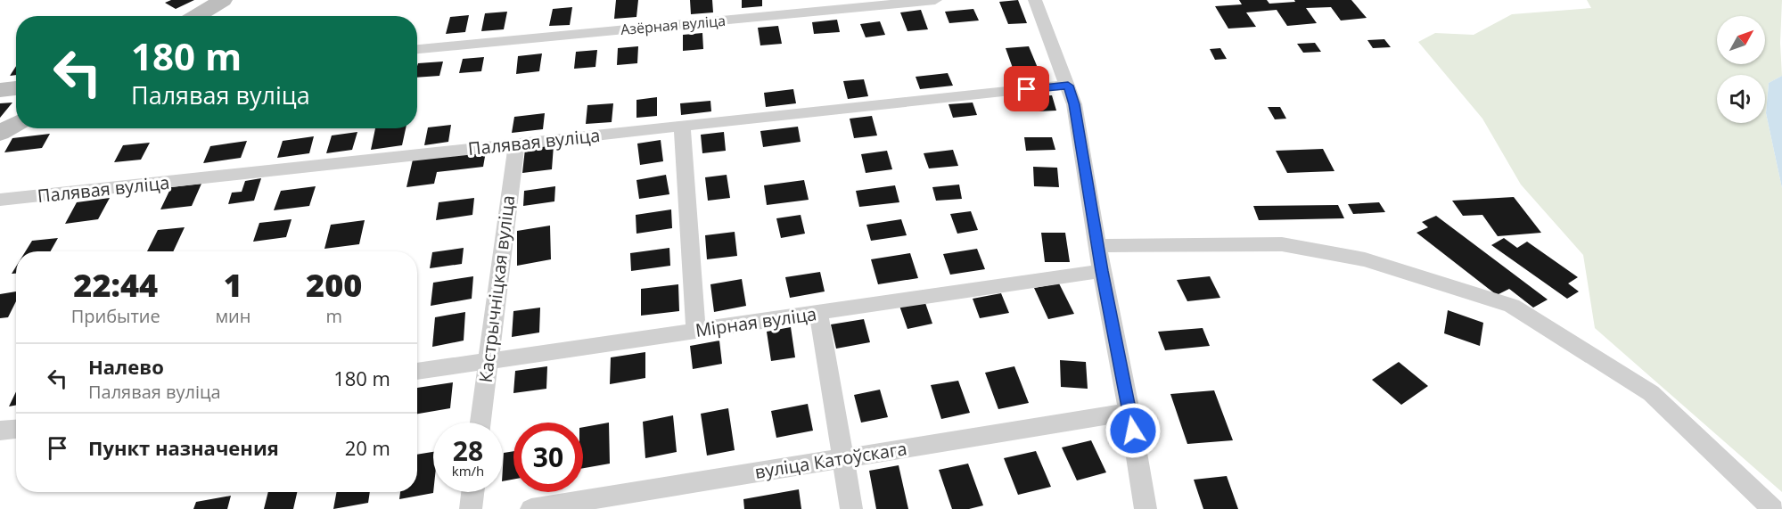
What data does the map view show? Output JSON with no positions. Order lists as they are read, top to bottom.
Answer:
{
  "streets": {
    "street": [
      "Азёрная вуліца",
      "Палявая вуліца",
      "Кастрычніцкая вуліца",
      "Мірная вуліца",
      "вуліца Катоўскага"
    ]
  },
  "crossings": [
    ["Палявая вуліца", "Кастрычніцкая вуліца"],
    ["Кастрычніцкая вуліца", "Мірная вуліца"]
  ],
  "north": "top right",
  "page": {
    "turn": ["180 m", "Палявая вуліца"],
    "eta": [
      "22:44",
      "Прибытие",
      "1",
      "мин",
      "200",
      "m"
    ],
    "list": [
      {
        "name": "Налево",
        "note": "Палявая вуліца",
        "value": "180 m"
      },
      {
        "name": "Пункт назначения",
        "value": "20 m"
      }
    ],
    "speed": "28 km/h",
    "limit": "30"
  }
}
